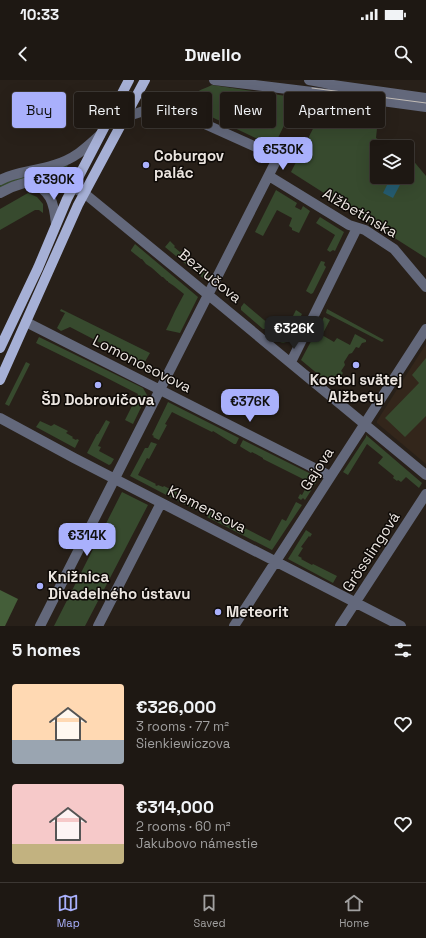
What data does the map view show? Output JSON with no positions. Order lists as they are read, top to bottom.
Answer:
{
  "streets": {
    "street": [
      "Alžbetínska",
      "Bezručova",
      "Lomonosovova",
      "Gajova",
      "Klemensova",
      "Grösslingová"
    ]
  },
  "crossings": [
    ["Bezručova", "Gajova"],
    ["Lomonosovova", "Gajova"],
    ["Gajova", "Klemensova"],
    ["Klemensova", "Grösslingová"]
  ],
  "places": [
    "Coburgov palác",
    "Kostol svätej Alžbety",
    "ŠD Dobrovičova",
    "Knižnica Divadelného ústavu",
    "Meteorit"
  ],
  "page": {
    "status": "10:33",
    "header": "Dwello",
    "chip": [
      "Buy",
      "Rent",
      "Filters",
      "New",
      "Apartment"
    ],
    "price": [
      "€530K",
      "€390K",
      "€326K",
      "€376K",
      "€314K"
    ],
    "heading": "5 homes",
    "list": [
      {
        "name": "€326,000",
        "note": "3 rooms · 77 m² · Sienkiewiczova"
      },
      {
        "name": "€314,000",
        "note": "2 rooms · 60 m² · Jakubovo námestie"
      }
    ],
    "tabs": ["Map", "Saved", "Home"]
  }
}
